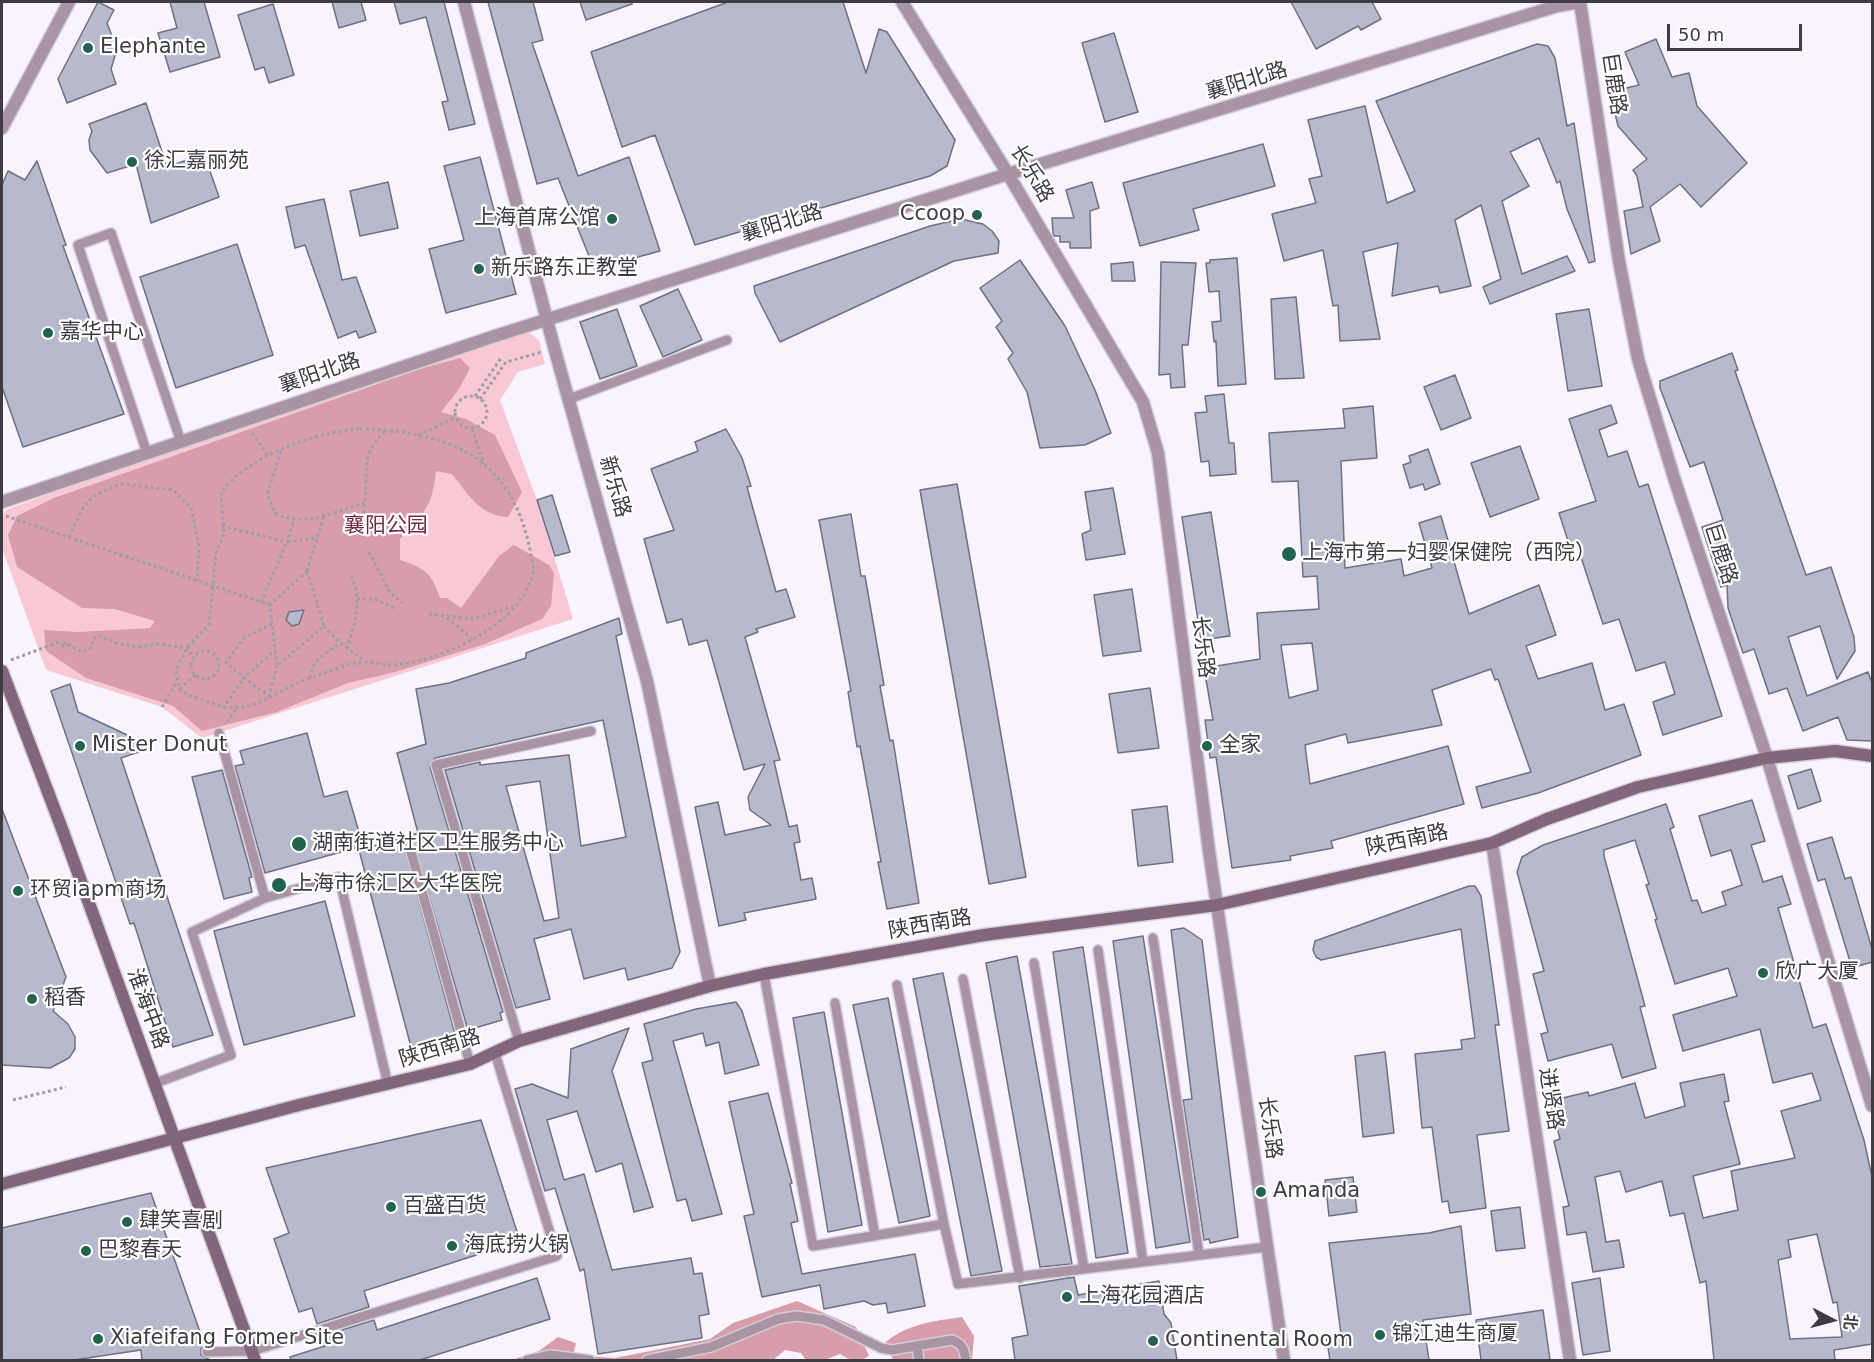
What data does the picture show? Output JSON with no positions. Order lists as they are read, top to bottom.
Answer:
{
  "streets": {
    "main road": ["陕西南路", "淮海中路"],
    "street": [
      "襄阳北路",
      "巨鹿路",
      "长乐路",
      "新乐路",
      "进贤路"
    ]
  },
  "crossings": [
    ["襄阳北路", "巨鹿路"],
    ["襄阳北路", "长乐路"],
    ["襄阳北路", "新乐路"],
    ["巨鹿路", "陕西南路"],
    ["长乐路", "陕西南路"],
    ["新乐路", "陕西南路"],
    ["陕西南路", "淮海中路"],
    ["陕西南路", "进贤路"]
  ],
  "parks": ["襄阳公园"],
  "places": [
    "Elephante",
    "徐汇嘉丽苑",
    "Ccoop",
    "上海首席公馆",
    "新乐路东正教堂",
    "嘉华中心",
    "上海市第一妇婴保健院（西院）",
    "Mister Donut",
    "全家",
    "湖南街道社区卫生服务中心",
    "上海市徐汇区大华医院",
    "环贸iapm商场",
    "欣广大厦",
    "稻香",
    "Amanda",
    "百盛百货",
    "肆笑喜剧",
    "海底捞火锅",
    "巴黎春天",
    "上海花园酒店",
    "锦江迪生商厦",
    "Xiafeifang Former Site",
    "Continental Room"
  ],
  "scale_bar": "50 m",
  "north": "right"
}
